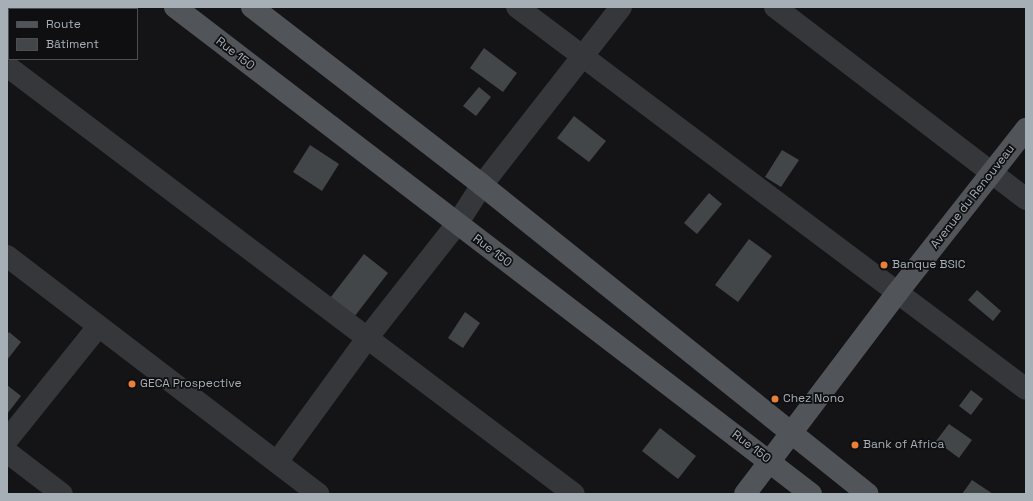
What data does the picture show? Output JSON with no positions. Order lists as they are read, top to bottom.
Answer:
{
  "streets": {
    "main road": ["Rue 150", "Avenue du Renouveau"]
  },
  "crossings": [
    ["Rue 150", "Avenue du Renouveau"]
  ],
  "places": [
    "Banque BSIC",
    "GECA Prospective",
    "Chez Nono",
    "Bank of Africa"
  ],
  "legend": ["Route", "Bâtiment"]
}
